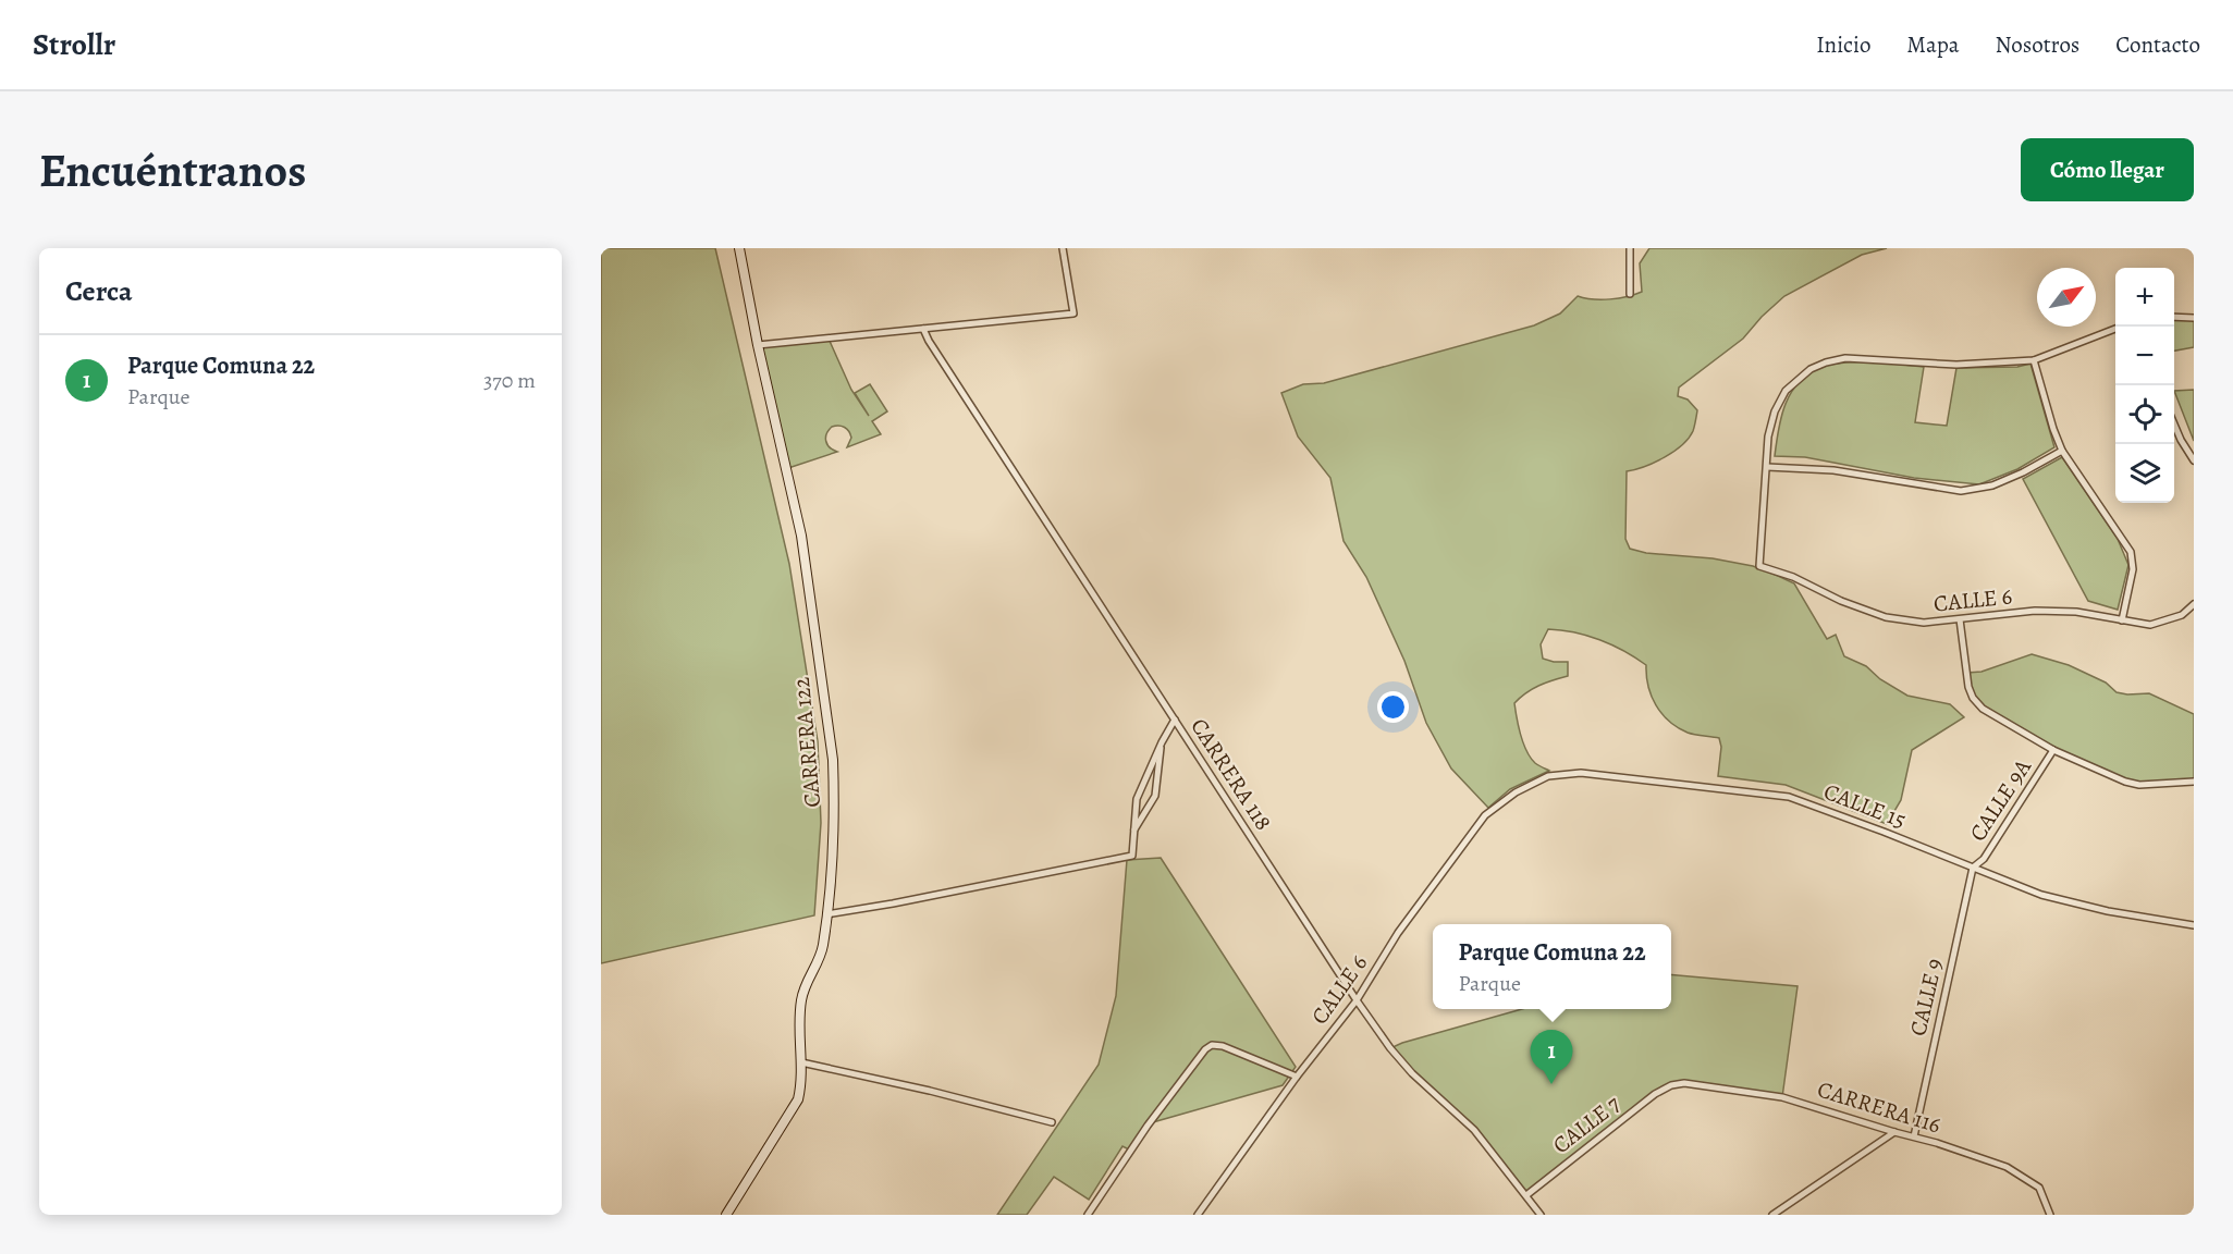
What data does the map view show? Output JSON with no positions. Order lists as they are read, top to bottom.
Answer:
{
  "streets": {
    "street": [
      "CALLE 6",
      "CARRERA 122",
      "CARRERA 118",
      "CALLE 9A",
      "CALLE 15",
      "CALLE 9",
      "CARRERA 116",
      "CALLE 7"
    ]
  },
  "crossings": [
    ["CALLE 6", "CARRERA 118"],
    ["CALLE 6", "CALLE 15"],
    ["CARRERA 118", "CALLE 7"],
    ["CALLE 9A", "CALLE 15"],
    ["CALLE 9A", "CALLE 9"],
    ["CALLE 15", "CALLE 9"],
    ["CALLE 9", "CARRERA 116"],
    ["CARRERA 116", "CALLE 7"]
  ],
  "north": "top right",
  "page": {
    "header": "Strollr",
    "nav": [
      "Inicio",
      "Mapa",
      "Nosotros",
      "Contacto"
    ],
    "buttons": "Cómo llegar",
    "title": "Encuéntranos",
    "heading": "Cerca",
    "map_buttons": ["+", "−"],
    "list": [
      {
        "mark": "1",
        "name": "Parque Comuna 22",
        "note": "Parque",
        "value": "370 m"
      }
    ],
    "popup": ["Parque Comuna 22", "Parque"],
    "pins": "1"
  }
}
